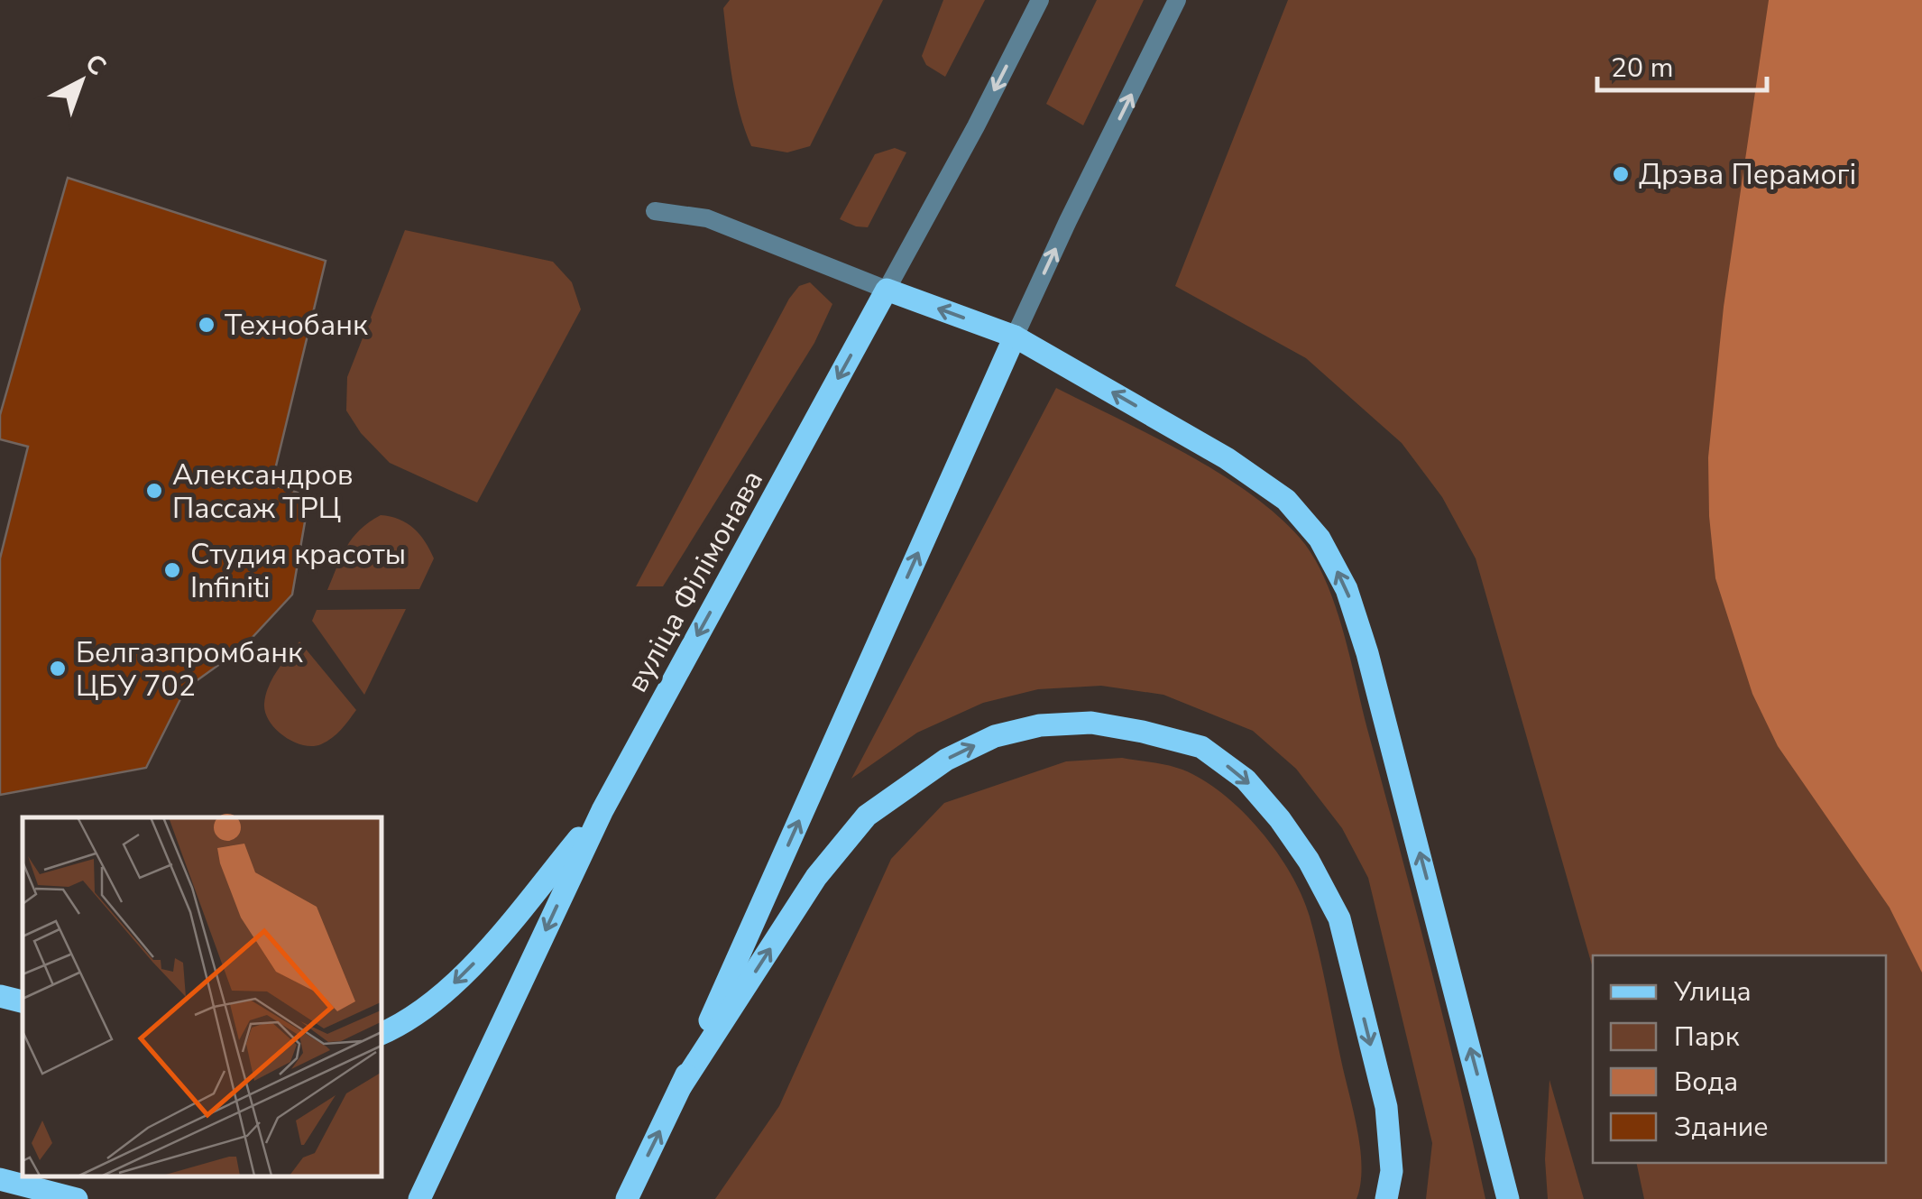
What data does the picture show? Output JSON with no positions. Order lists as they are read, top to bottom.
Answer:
{
  "streets": {
    "main road": ["вуліца Філімонава"]
  },
  "one_way": ["вуліца Філімонава"],
  "places": [
    "Дрэва Перамогі",
    "Технобанк",
    "Александров Пассаж ТРЦ",
    "Студия красоты Infiniti",
    "Белгазпромбанк ЦБУ 702"
  ],
  "legend": [
    "Улица",
    "Парк",
    "Вода",
    "Здание"
  ],
  "scale_bar": "20 m",
  "north": "top right"
}
